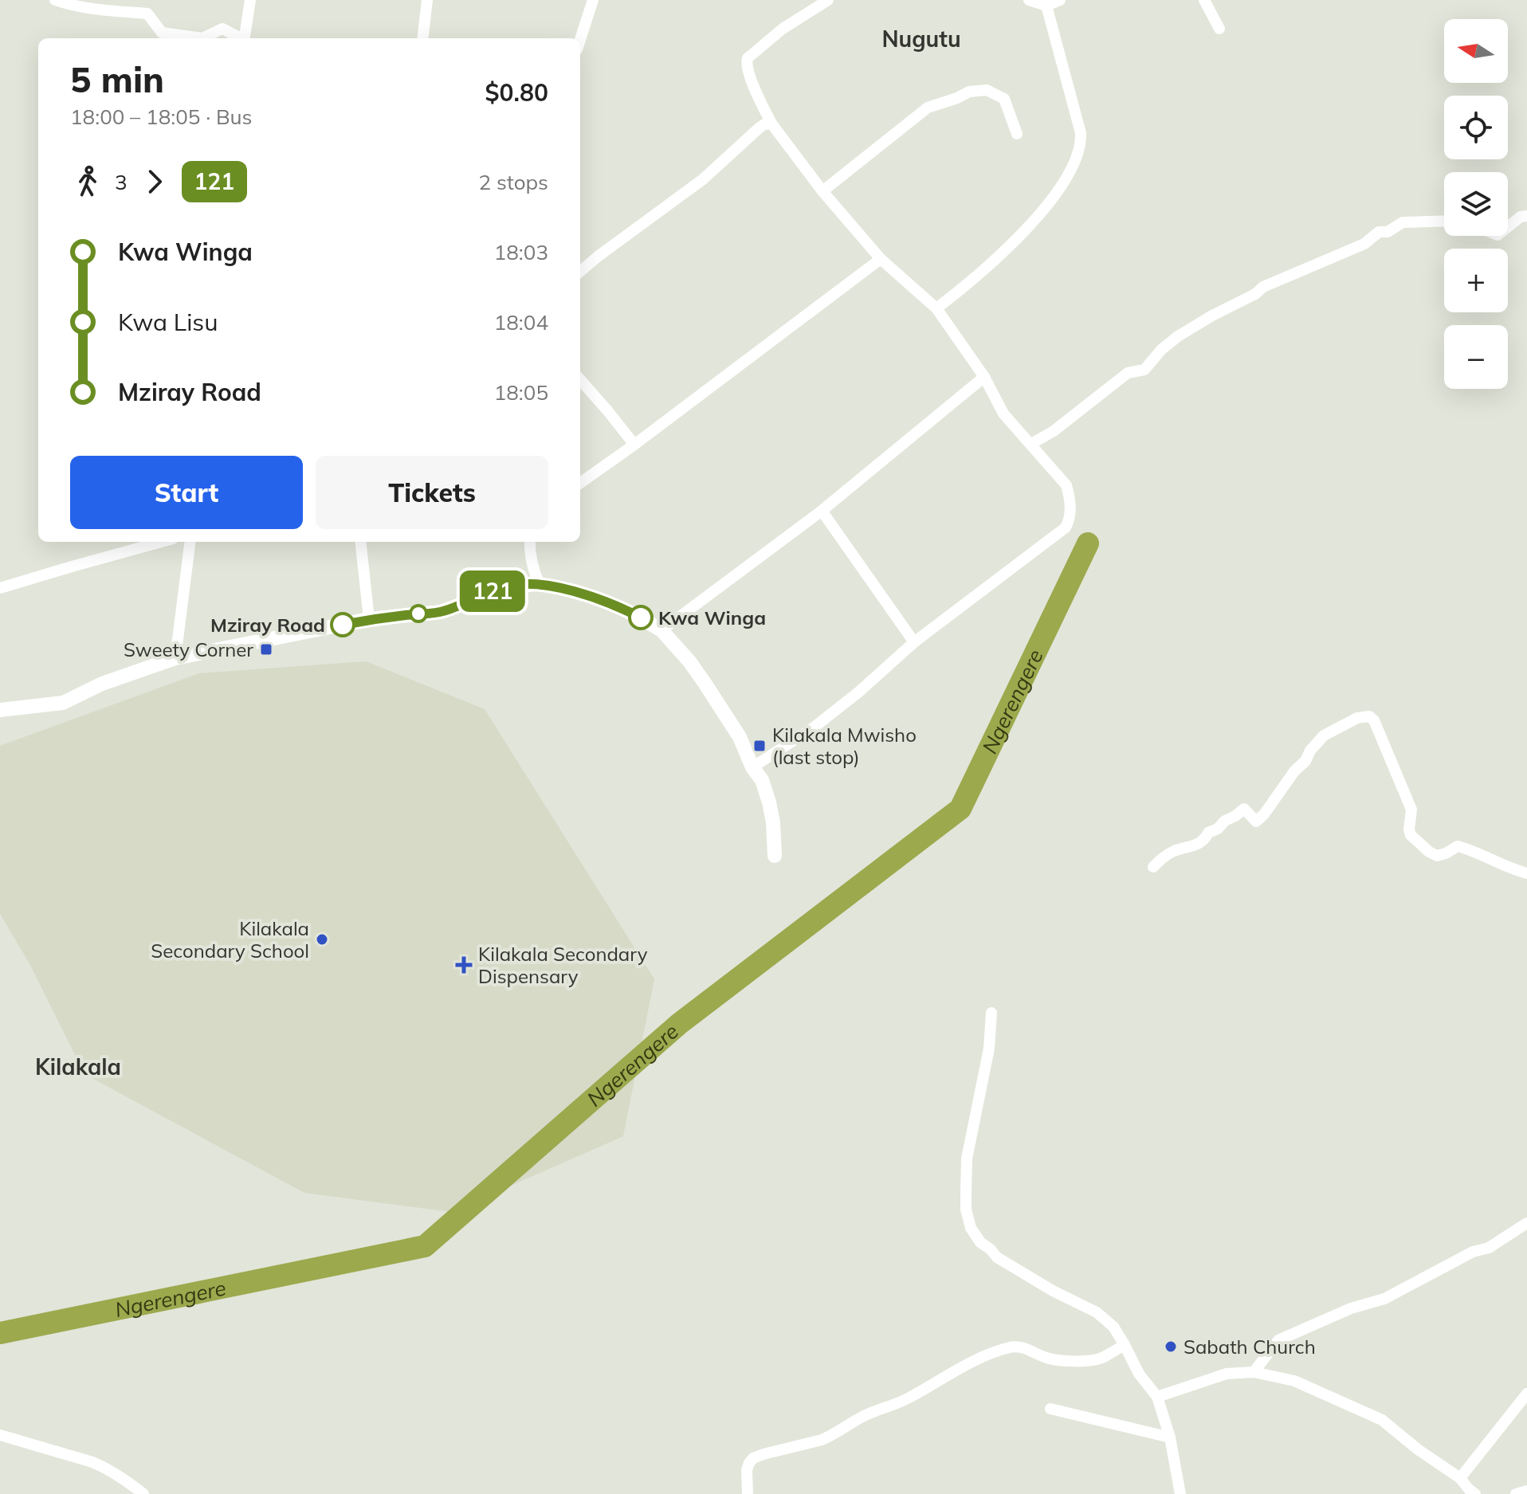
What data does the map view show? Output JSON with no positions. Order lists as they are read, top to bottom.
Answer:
{
  "districts": ["Nugutu", "Kilakala"],
  "water": ["Ngerengere"],
  "places": {
    "other": [
      "Kwa Winga",
      "Mziray Road",
      "Kilakala Secondary School",
      "Sabath Church"
    ],
    "transit": ["Sweety Corner", "Kilakala Mwisho (last stop)"],
    "health": ["Kilakala Secondary Dispensary"]
  },
  "lines": ["bus line 121"],
  "north": "left",
  "page": {
    "on_map": "121",
    "map_buttons": ["+", "−"],
    "heading": ["5 min", "18:00 – 18:05 · Bus", "$0.80"],
    "legs": ["3", "121", "2 stops"],
    "list": [
      {
        "name": "Kwa Winga",
        "value": "18:03"
      },
      {
        "name": "Kwa Lisu",
        "value": "18:04"
      },
      {
        "name": "Mziray Road",
        "value": "18:05"
      }
    ],
    "buttons": ["Start", "Tickets"]
  }
}
